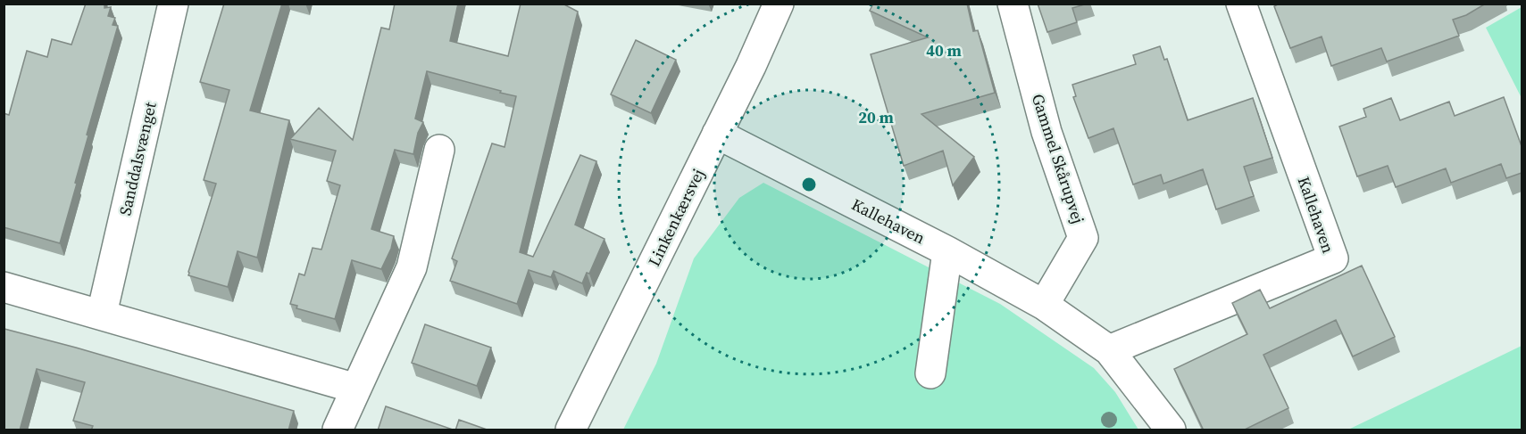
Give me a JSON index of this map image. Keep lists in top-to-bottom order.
{
  "streets": {
    "street": [
      "Sanddalsvænget",
      "Gammel Skårupvej",
      "Kallehaven",
      "Linkenkærsvej"
    ]
  },
  "crossings": [
    ["Gammel Skårupvej", "Kallehaven"],
    ["Kallehaven", "Linkenkærsvej"]
  ],
  "rings": ["40 m", "20 m"]
}
